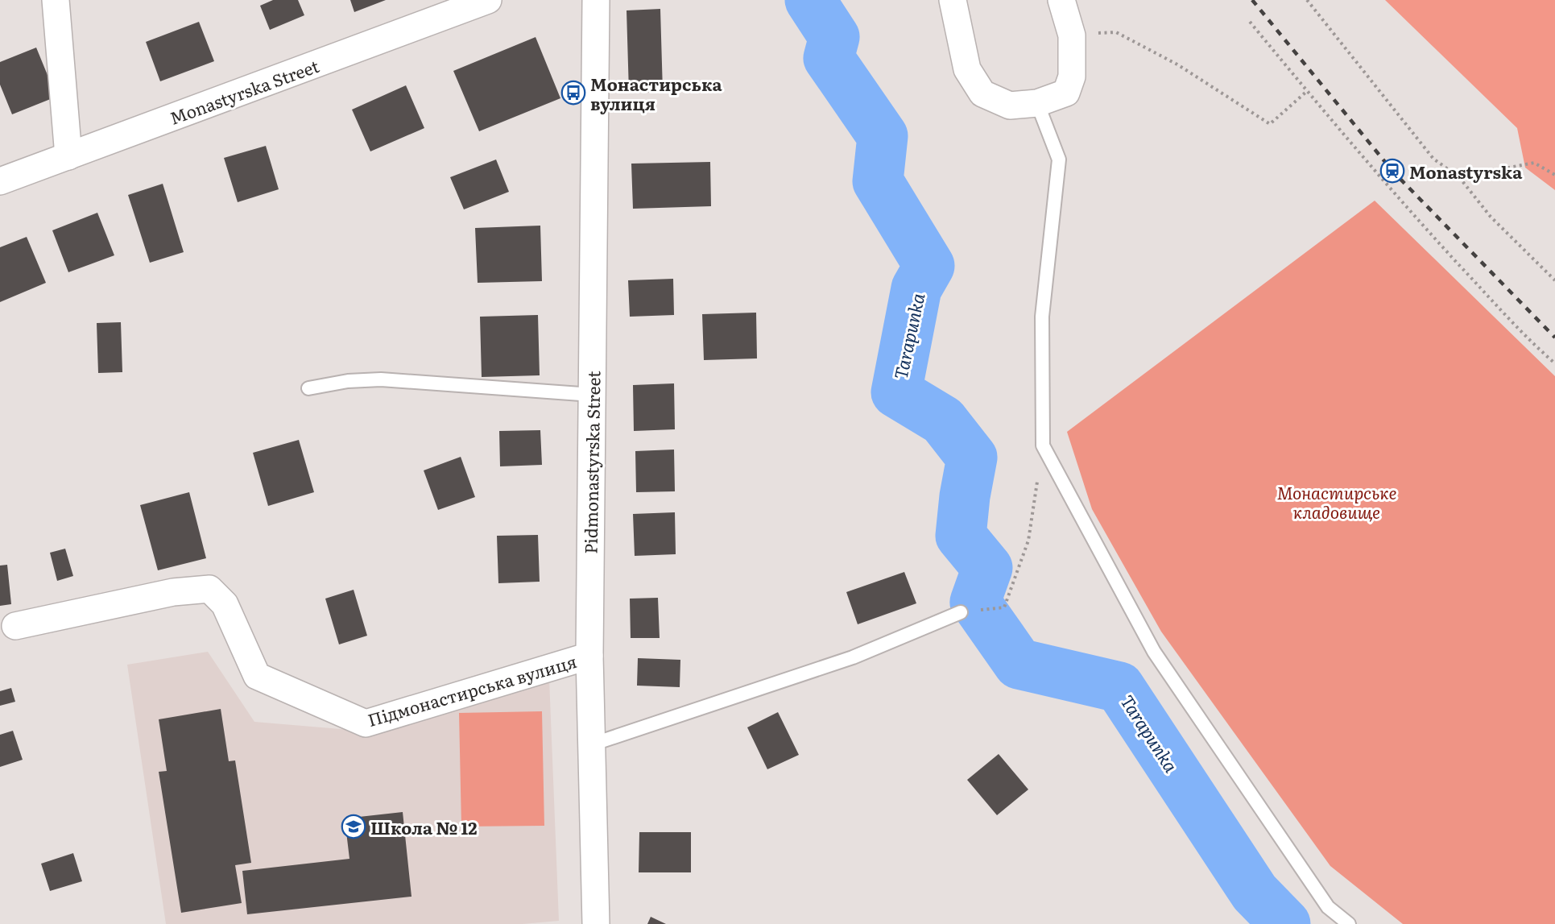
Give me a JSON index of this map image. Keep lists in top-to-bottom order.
{
  "streets": {
    "street": ["Monastyrska Street", "Pidmonastyrska Street", "Підмонастирська вулиця"]
  },
  "crossings": [
    ["Pidmonastyrska Street", "Підмонастирська вулиця"]
  ],
  "water": ["Tarapunka"],
  "parks": ["Монастирське кладовище"],
  "places": {
    "bus stop": ["Монастирська вулиця"],
    "station": ["Monastyrska"],
    "school or university": ["Школа № 12"]
  }
}
